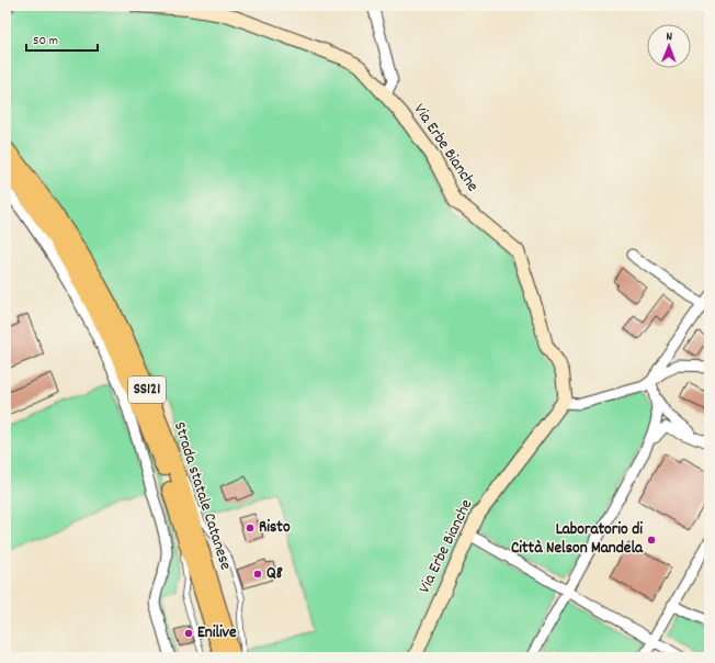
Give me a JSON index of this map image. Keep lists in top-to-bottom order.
{
  "streets": {
    "main road": ["SS121", "Strada statale Catanese"],
    "street": ["Via Erbe Bianche"]
  },
  "places": [
    "Risto",
    "Laboratorio di Città Nelson Mandela",
    "Q8",
    "Enilive"
  ],
  "scale_bar": "50 m",
  "north": "top"
}
